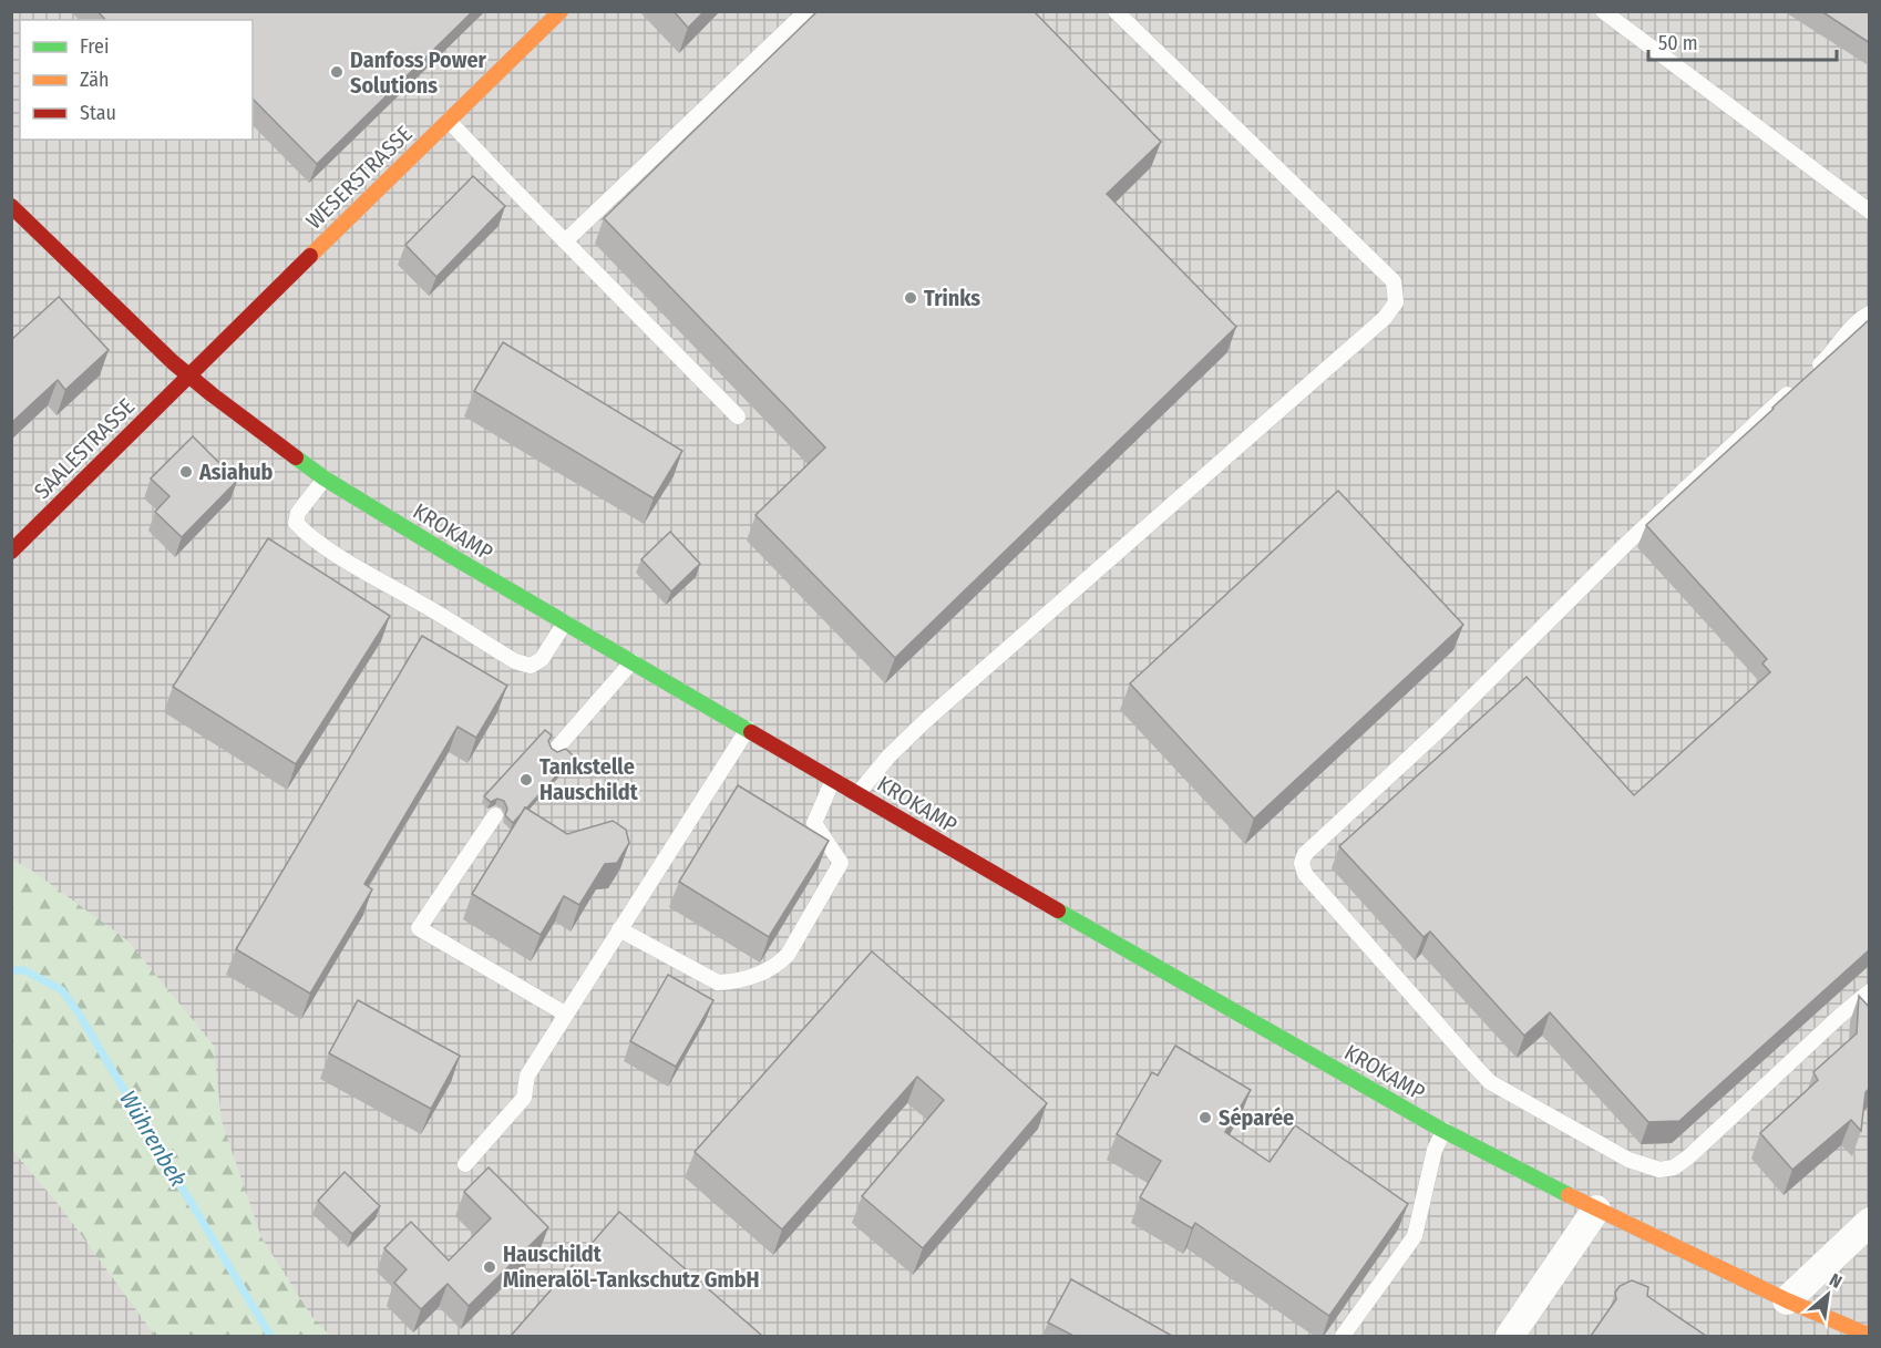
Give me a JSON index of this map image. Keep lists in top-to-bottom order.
{
  "streets": {
    "street": ["WESERSTRASSE", "SAALESTRASSE", "KROKAMP"]
  },
  "crossings": [
    ["WESERSTRASSE", "SAALESTRASSE"],
    ["WESERSTRASSE", "KROKAMP"],
    ["SAALESTRASSE", "KROKAMP"]
  ],
  "water": ["Wührenbek"],
  "places": [
    "Danfoss Power Solutions",
    "Trinks",
    "Asiahub",
    "Tankstelle Hauschildt",
    "Séparée",
    "Hauschildt Mineralöl-Tankschutz GmbH"
  ],
  "legend": ["Frei", "Zäh", "Stau"],
  "scale_bar": "50 m",
  "north": "top right"
}
